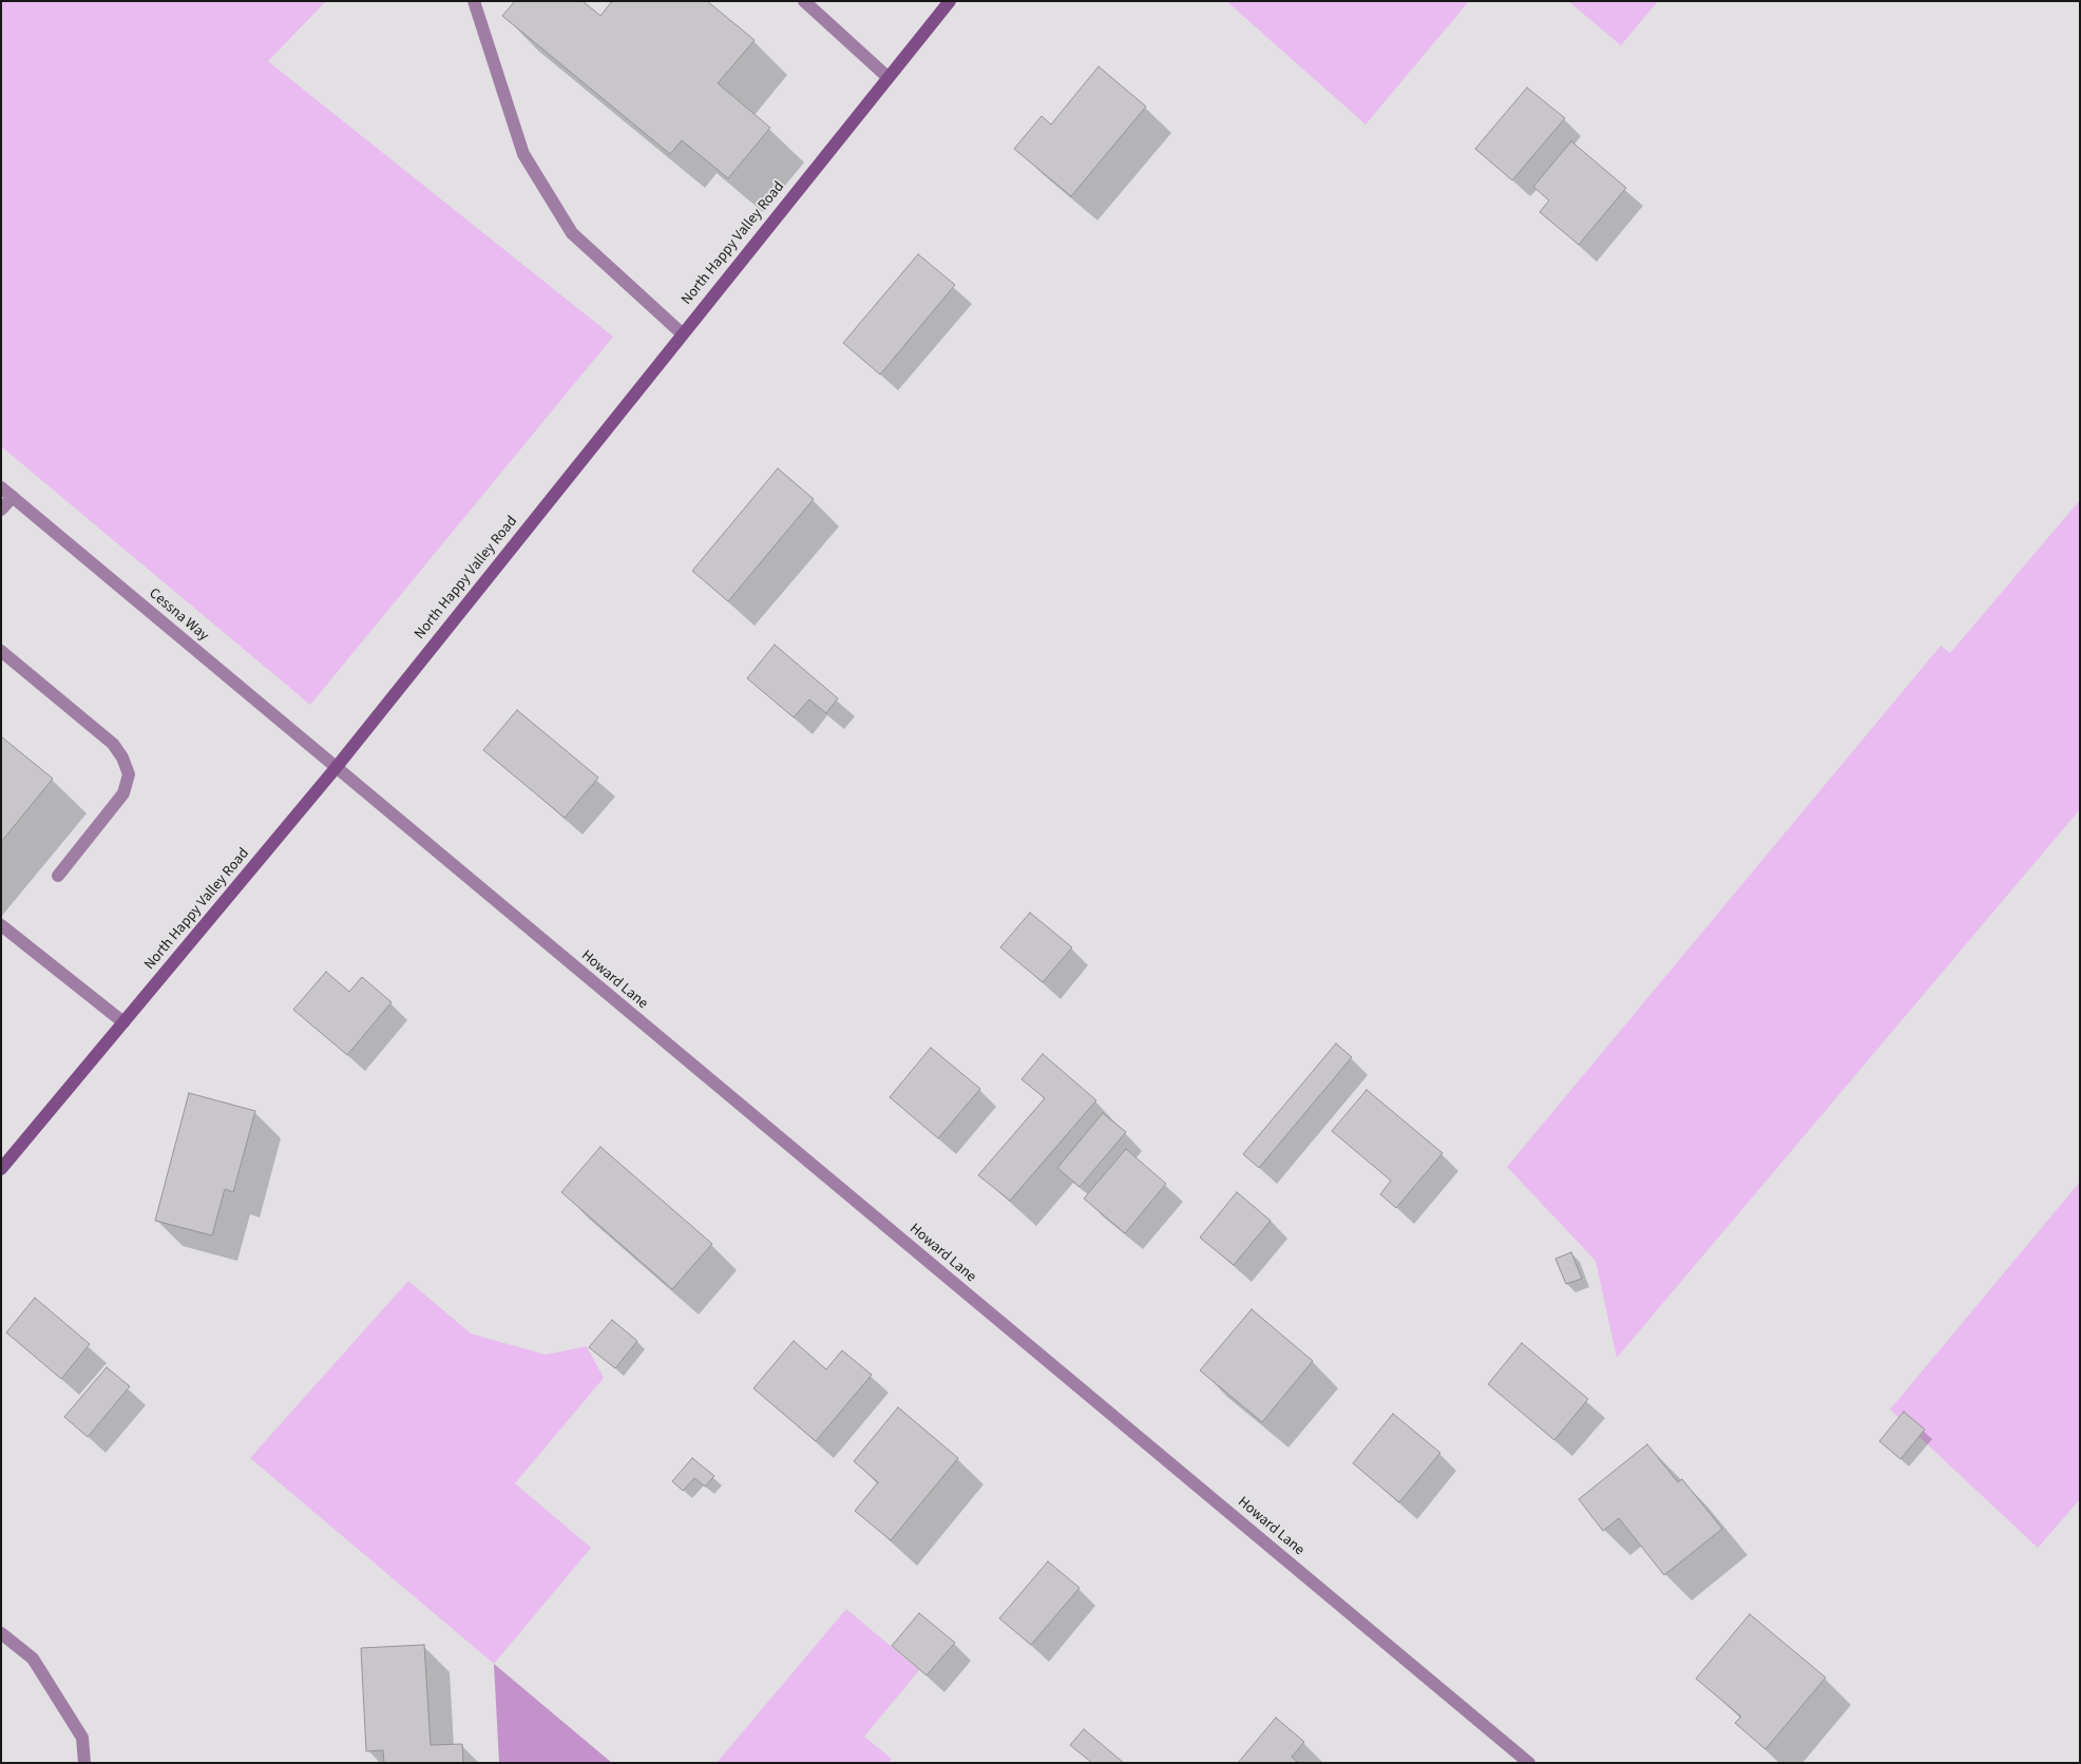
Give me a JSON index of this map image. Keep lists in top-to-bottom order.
{
  "streets": {
    "main road": ["North Happy Valley Road"],
    "street": ["Cessna Way", "Howard Lane"]
  },
  "crossings": [
    ["North Happy Valley Road", "Cessna Way"],
    ["North Happy Valley Road", "Howard Lane"],
    ["Cessna Way", "Howard Lane"]
  ]
}
